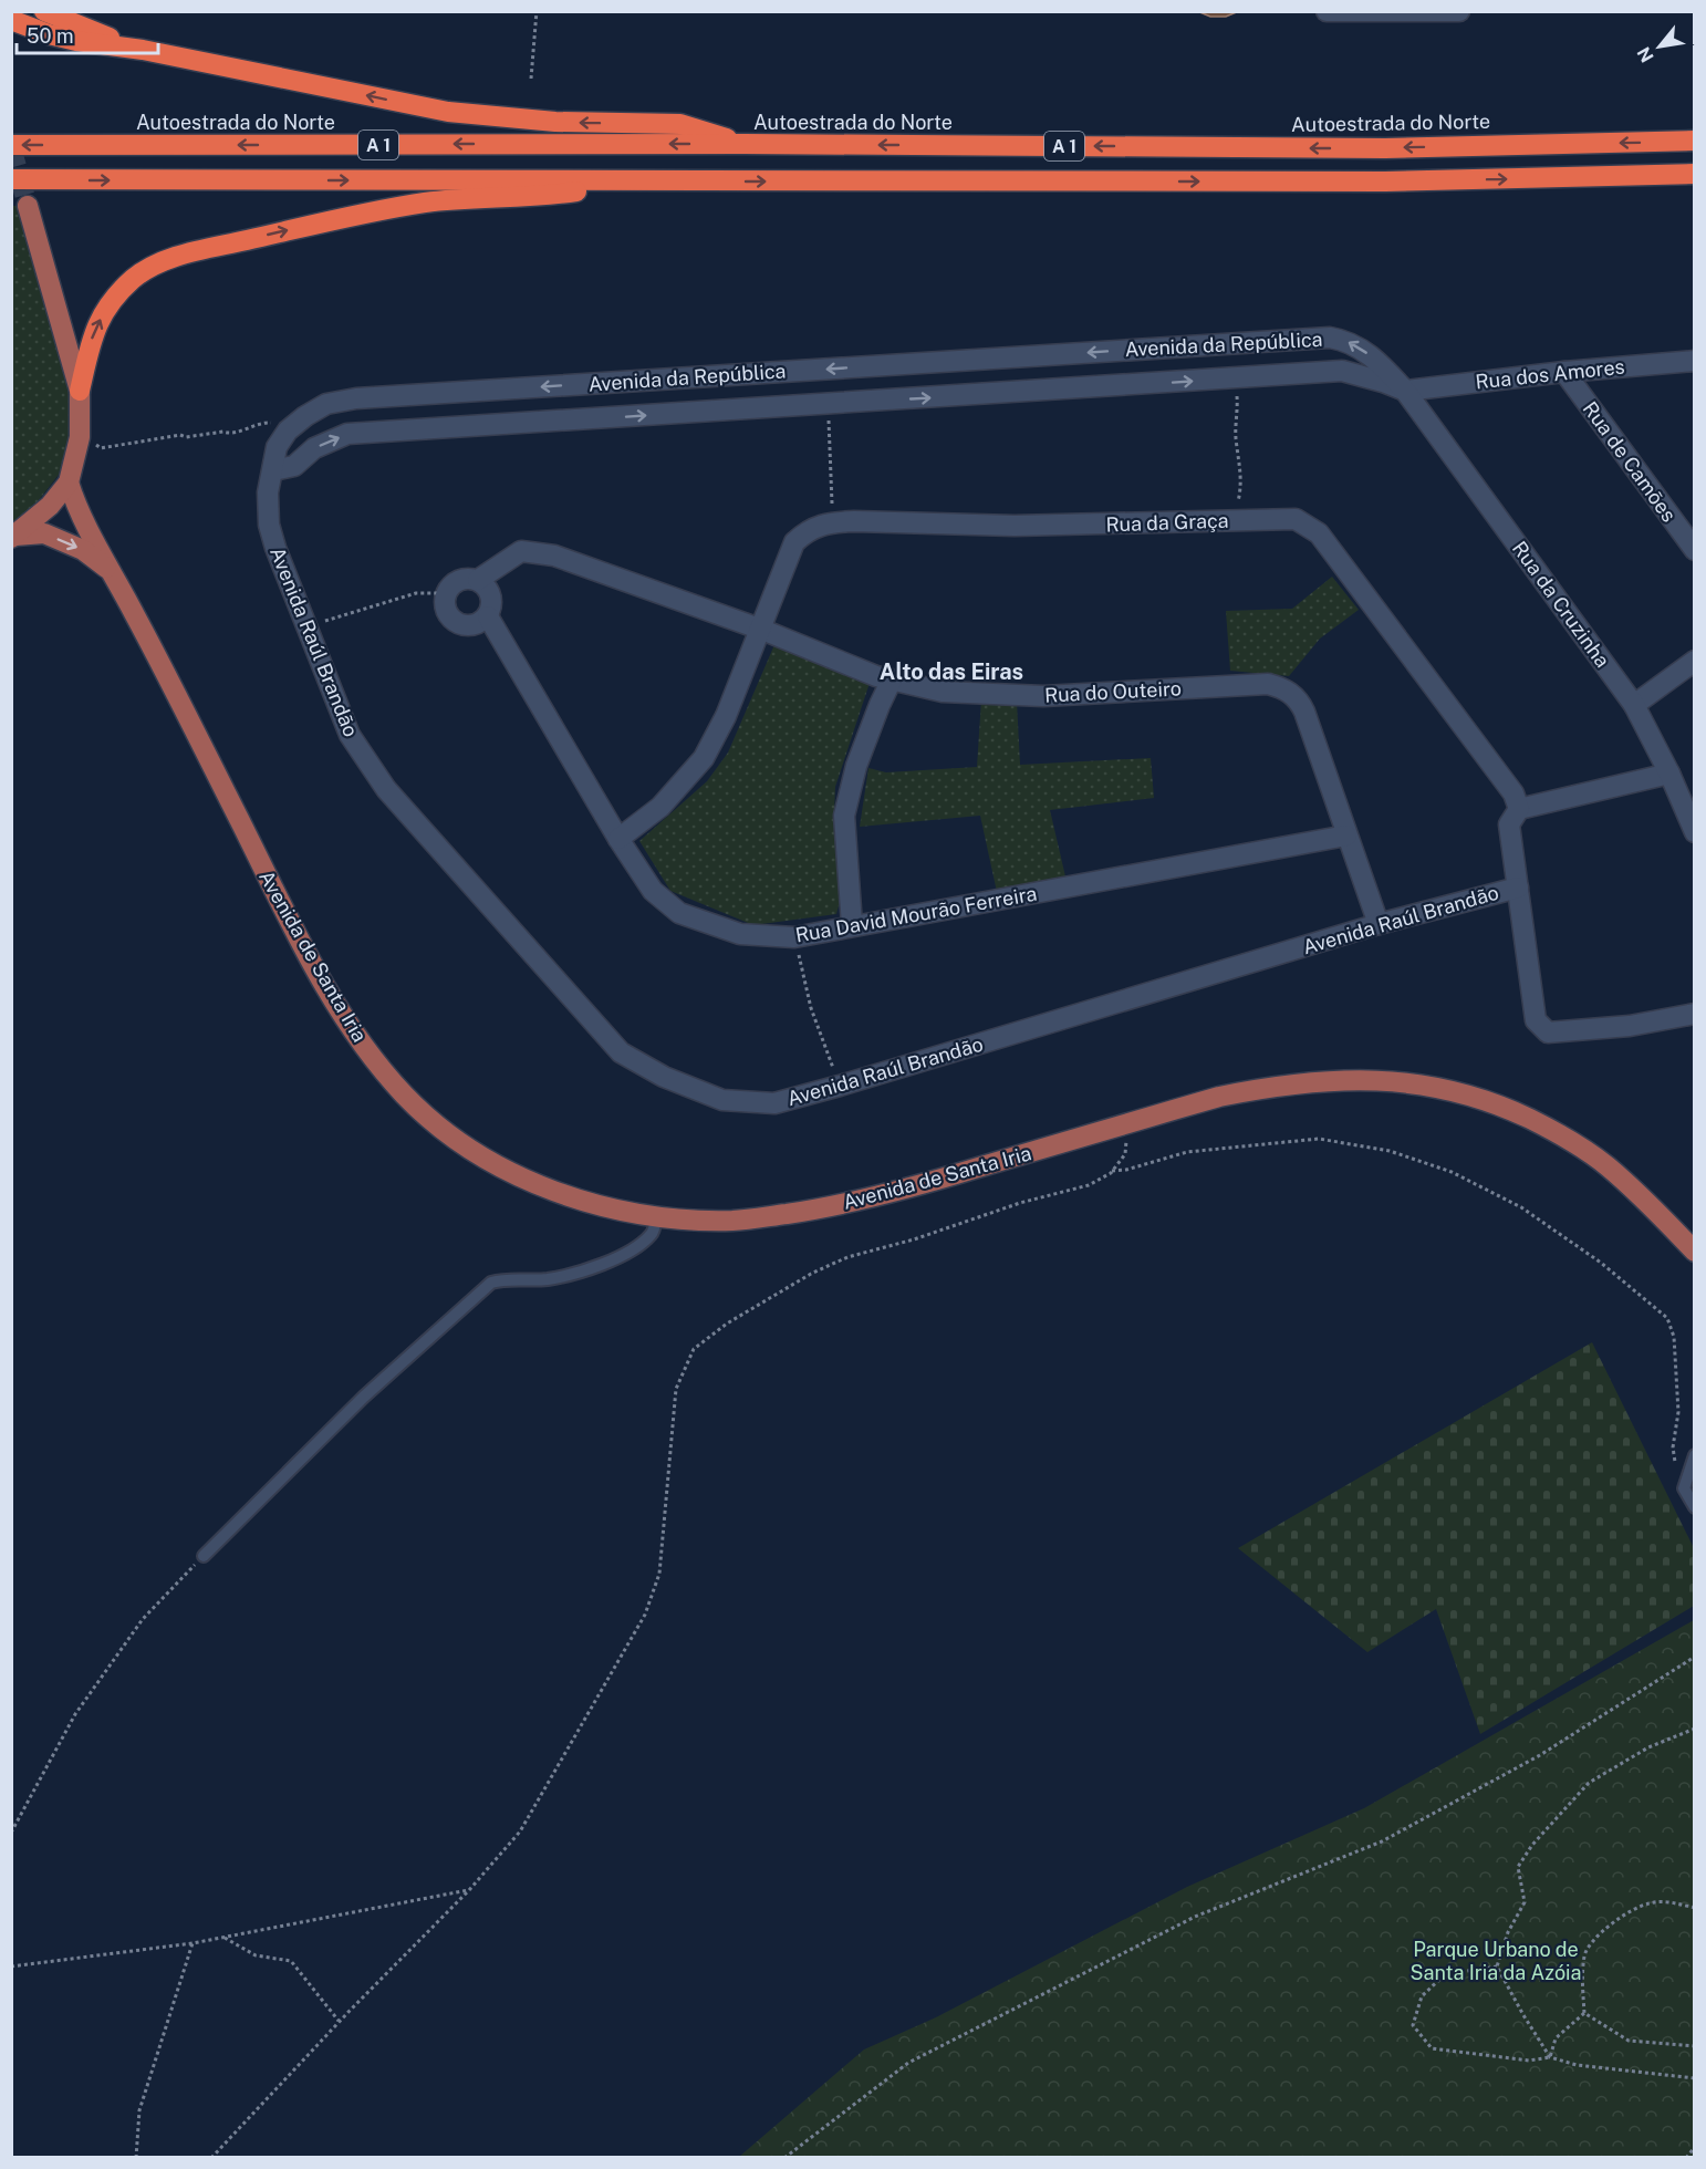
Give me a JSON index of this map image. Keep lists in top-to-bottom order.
{
  "streets": {
    "highway": ["Autoestrada do Norte", "A 1"],
    "main road": ["Avenida de Santa Iria"],
    "street": [
      "Avenida da República",
      "Rua dos Amores",
      "Rua de Camões",
      "Rua da Graça",
      "Rua da Cruzinha",
      "Avenida Raúl Brandão",
      "Rua do Outeiro",
      "Rua David Mourão Ferreira"
    ]
  },
  "crossings": [
    ["Avenida da República", "Rua dos Amores"],
    ["Avenida da República", "Rua da Cruzinha"],
    ["Avenida da República", "Avenida Raúl Brandão"],
    ["Rua dos Amores", "Rua de Camões"],
    ["Rua dos Amores", "Rua da Cruzinha"],
    ["Rua da Graça", "Rua do Outeiro"],
    ["Rua da Graça", "Rua David Mourão Ferreira"],
    ["Avenida Raúl Brandão", "Rua do Outeiro"],
    ["Rua do Outeiro", "Rua David Mourão Ferreira"]
  ],
  "districts": ["Alto das Eiras"],
  "parks": ["Parque Urbano de Santa Iria da Azóia"],
  "scale_bar": "50 m",
  "north": "bottom left"
}
